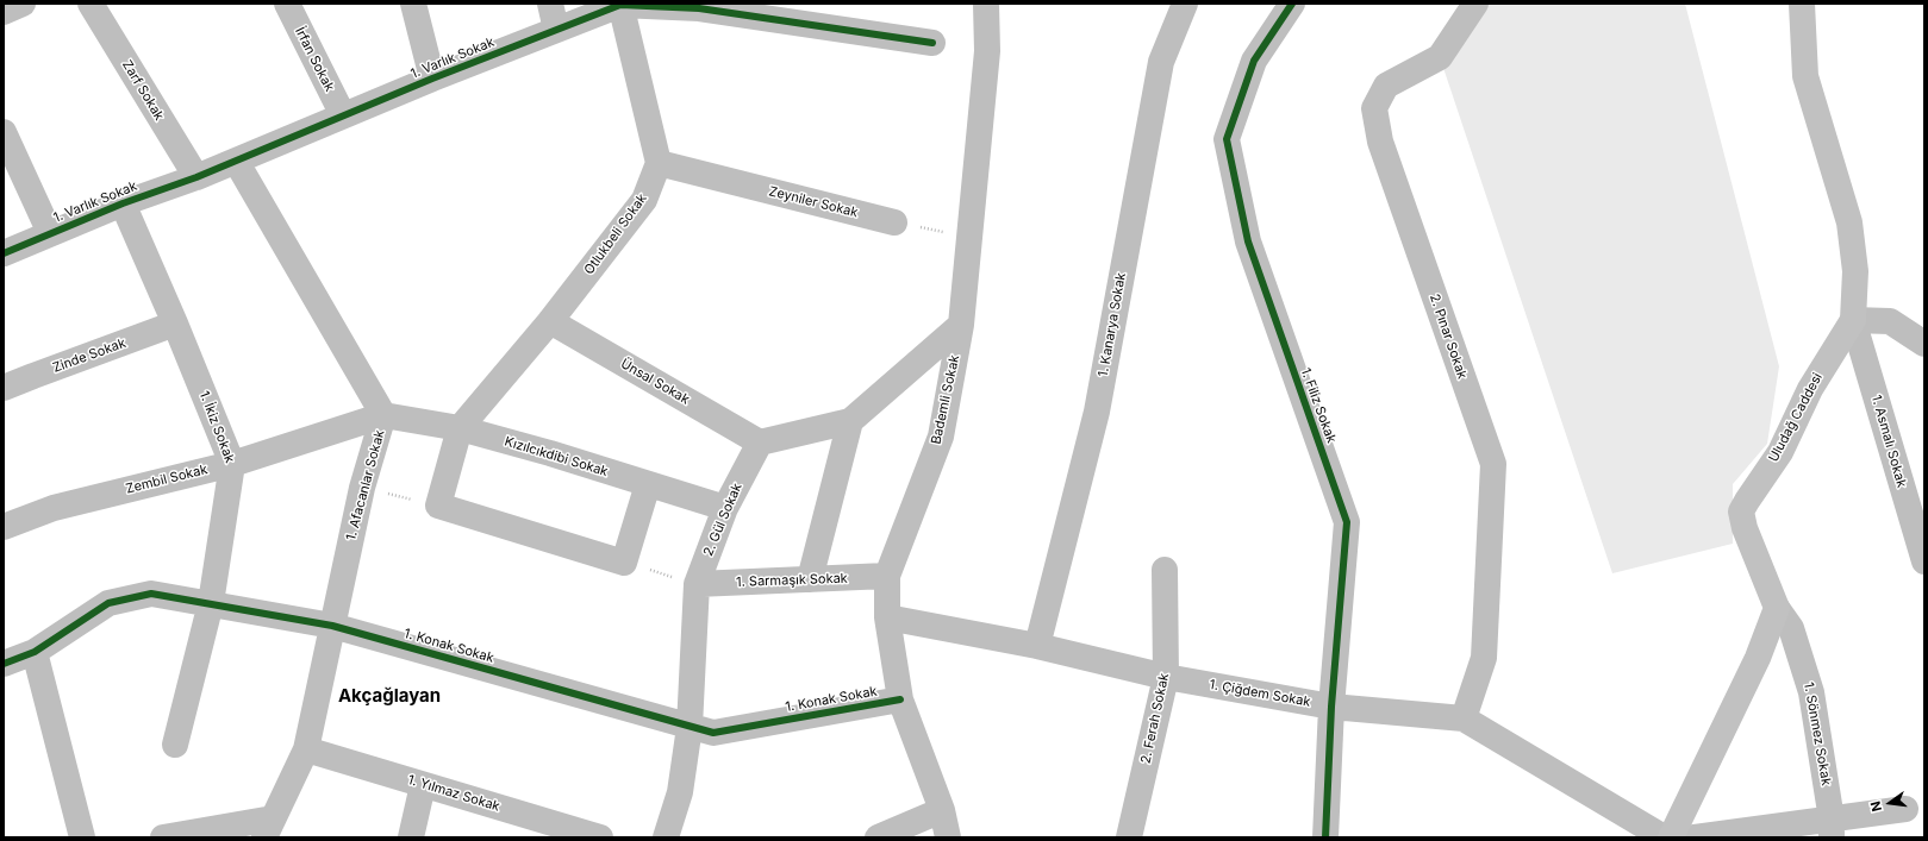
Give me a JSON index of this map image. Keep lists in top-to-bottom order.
{
  "streets": {
    "main road": ["Uludağ Caddesi"],
    "street": [
      "1. Varlık Sokak",
      "İrfan Sokak",
      "Zarf Sokak",
      "Zeyniler Sokak",
      "Otlukbeli Sokak",
      "1. Kanarya Sokak",
      "2. Pınar Sokak",
      "Zinde Sokak",
      "Ünsal Sokak",
      "Bademli Sokak",
      "1. Filiz Sokak",
      "1. İkiz Sokak",
      "1. Asmalı Sokak",
      "Kızılcıkdibi Sokak",
      "Zembil Sokak",
      "1. Afacanlar Sokak",
      "2. Gül Sokak",
      "1. Sarmaşık Sokak",
      "1. Konak Sokak",
      "1. Çiğdem Sokak",
      "2. Ferah Sokak",
      "1. Sönmez Sokak",
      "1. Yılmaz Sokak"
    ]
  },
  "crossings": [
    ["1. Varlık Sokak", "İrfan Sokak"],
    ["1. Varlık Sokak", "Zarf Sokak"],
    ["1. Varlık Sokak", "1. İkiz Sokak"],
    ["1. Varlık Sokak", "1. Afacanlar Sokak"],
    ["Zeyniler Sokak", "Otlukbeli Sokak"],
    ["Otlukbeli Sokak", "Ünsal Sokak"],
    ["Otlukbeli Sokak", "Kızılcıkdibi Sokak"],
    ["1. Kanarya Sokak", "1. Çiğdem Sokak"],
    ["2. Pınar Sokak", "1. Çiğdem Sokak"],
    ["Zinde Sokak", "1. İkiz Sokak"],
    ["Ünsal Sokak", "2. Gül Sokak"],
    ["Bademli Sokak", "1. Sarmaşık Sokak"],
    ["Bademli Sokak", "1. Konak Sokak"],
    ["Bademli Sokak", "1. Çiğdem Sokak"],
    ["1. Filiz Sokak", "1. Çiğdem Sokak"],
    ["Uludağ Caddesi", "1. Asmalı Sokak"],
    ["Uludağ Caddesi", "1. Sönmez Sokak"],
    ["1. İkiz Sokak", "Zembil Sokak"],
    ["1. İkiz Sokak", "1. Konak Sokak"],
    ["Kızılcıkdibi Sokak", "Zembil Sokak"],
    ["Kızılcıkdibi Sokak", "1. Afacanlar Sokak"],
    ["Kızılcıkdibi Sokak", "2. Gül Sokak"],
    ["Zembil Sokak", "1. Afacanlar Sokak"],
    ["1. Afacanlar Sokak", "1. Konak Sokak"],
    ["1. Afacanlar Sokak", "1. Yılmaz Sokak"],
    ["2. Gül Sokak", "1. Sarmaşık Sokak"],
    ["2. Gül Sokak", "1. Konak Sokak"],
    ["1. Çiğdem Sokak", "2. Ferah Sokak"]
  ],
  "districts": ["Akçağlayan"],
  "north": "left"
}
